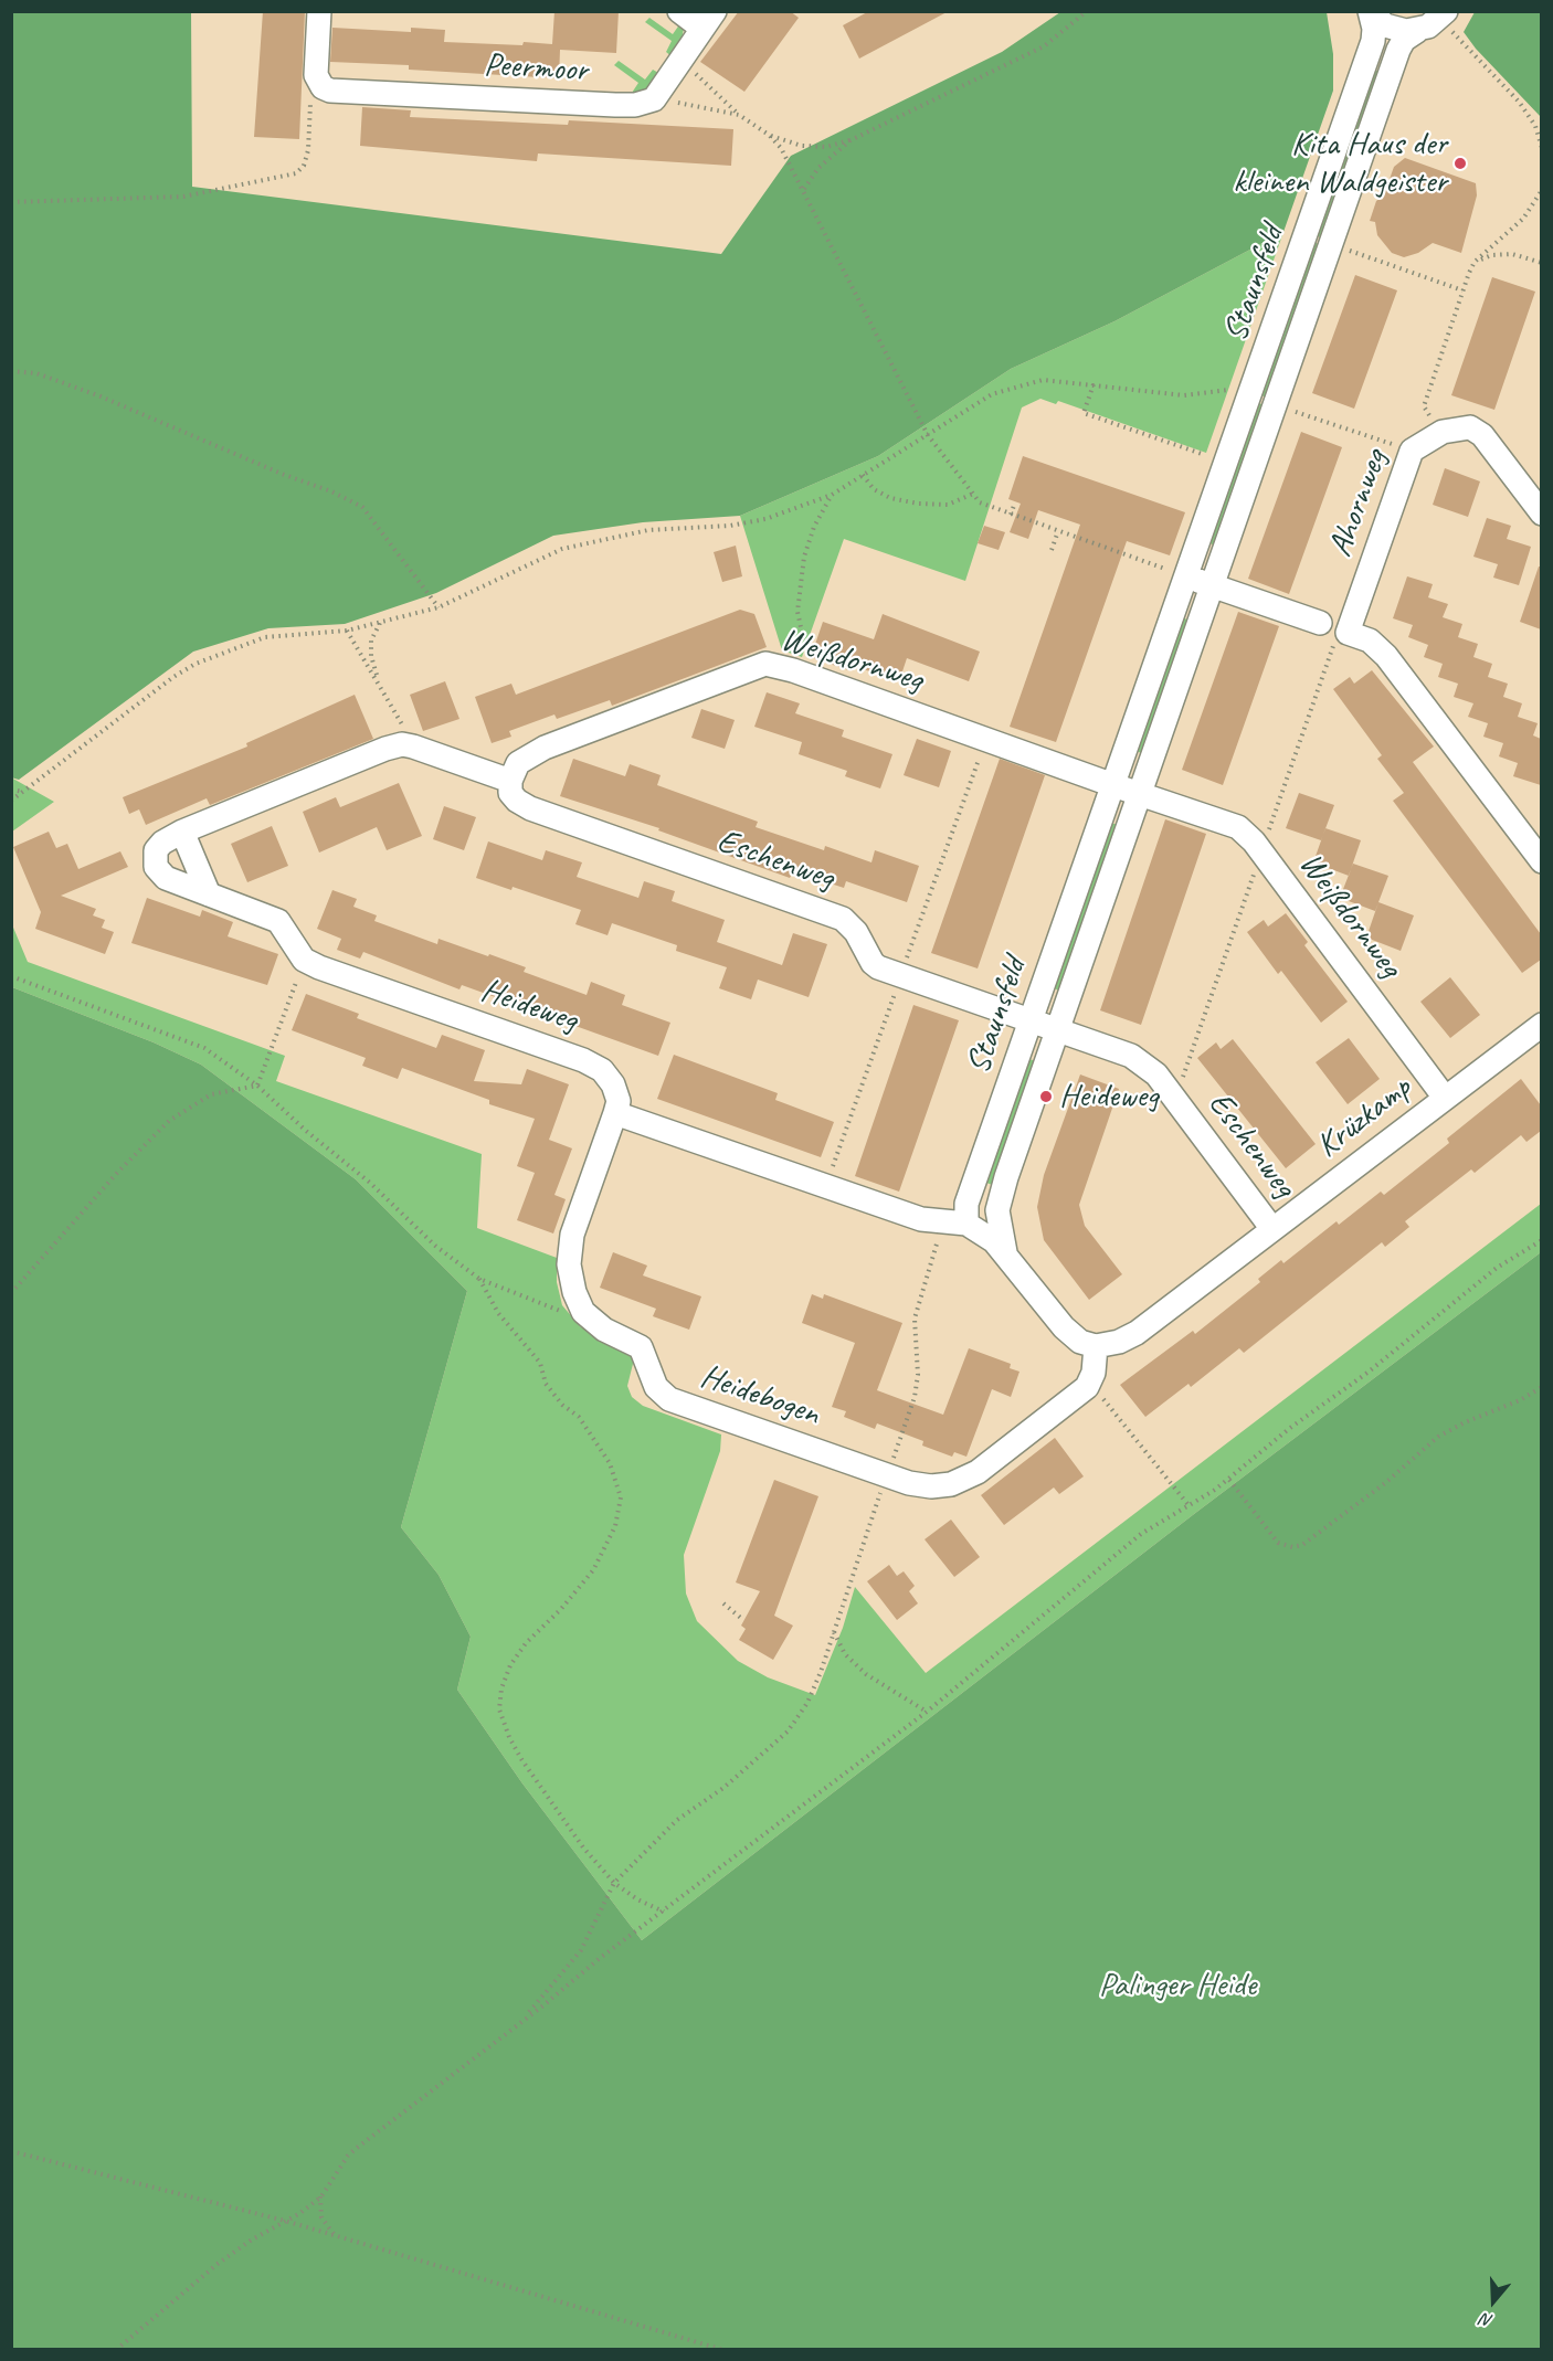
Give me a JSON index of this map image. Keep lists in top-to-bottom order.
{
  "streets": {
    "street": [
      "Peermoor",
      "Staunsfeld",
      "Ahornweg",
      "Weißdornweg",
      "Eschenweg",
      "Heideweg",
      "Krüzkamp",
      "Heidebogen"
    ]
  },
  "crossings": [
    ["Staunsfeld", "Weißdornweg"],
    ["Staunsfeld", "Eschenweg"],
    ["Staunsfeld", "Krüzkamp"],
    ["Staunsfeld", "Heidebogen"],
    ["Weißdornweg", "Eschenweg"],
    ["Weißdornweg", "Krüzkamp"],
    ["Eschenweg", "Krüzkamp"],
    ["Krüzkamp", "Heidebogen"]
  ],
  "parks": ["Palinger Heide"],
  "places": ["Kita Haus der kleinen Waldgeister", "Heideweg"],
  "north": "bottom"
}
